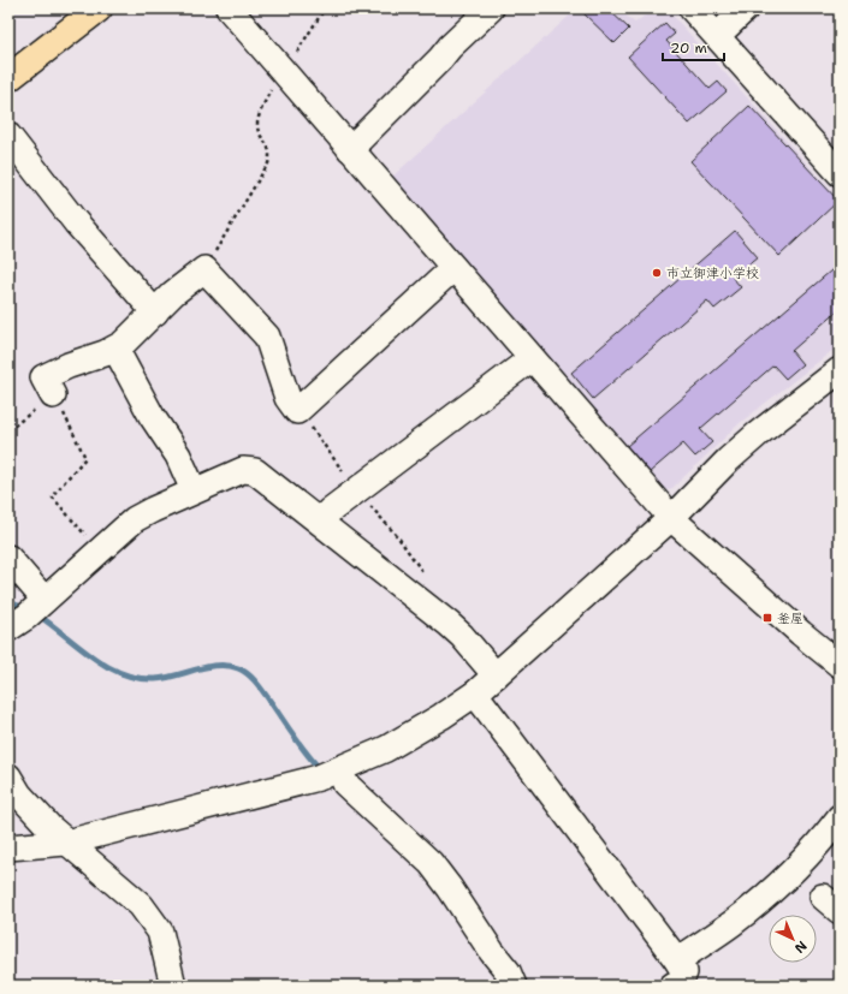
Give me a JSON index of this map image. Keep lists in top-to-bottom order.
{
  "places": {
    "other": ["市立御津小学校"],
    "transit": ["釜屋"]
  },
  "scale_bar": "20 m",
  "north": "bottom right"
}
